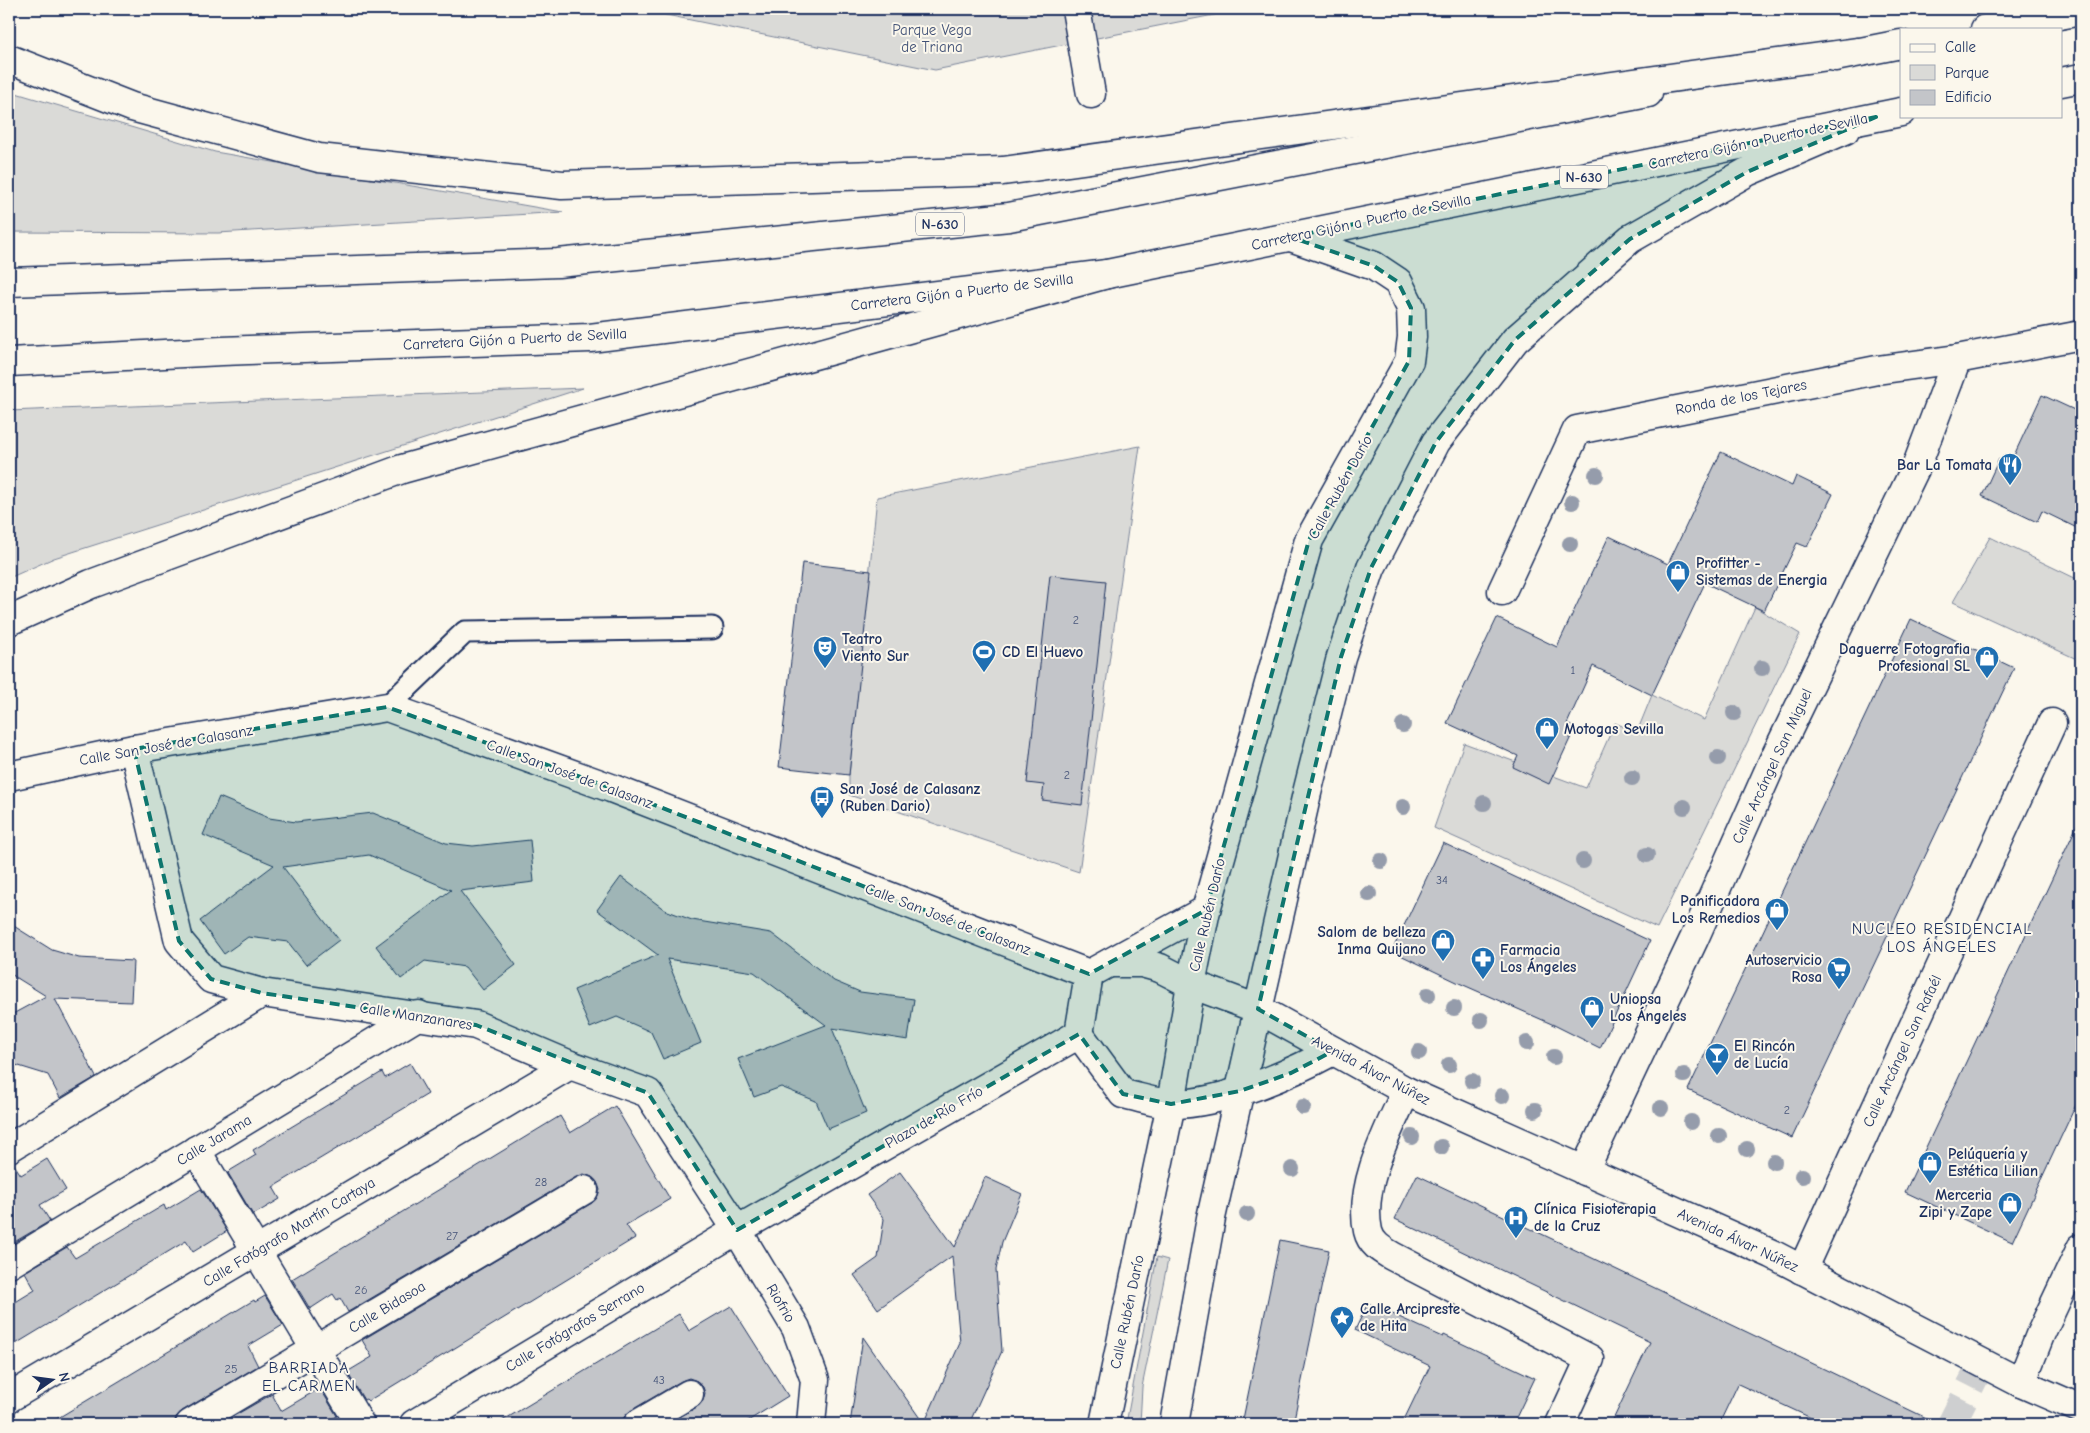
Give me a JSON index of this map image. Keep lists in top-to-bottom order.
{
  "streets": {
    "main road": [
      "Carretera Gijón a Puerto de Sevilla",
      "N-630",
      "Ronda de los Tejares",
      "Calle Rubén Darío",
      "Calle San José de Calasanz",
      "Calle Arcángel San Miguel",
      "Calle Manzanares",
      "Calle Arcángel San Rafaél",
      "Avenida Álvar Núñez",
      "Plaza de Río Frío",
      "Calle Jarama",
      "Calle Fotógrafo Martín Cartaya",
      "Riofrio",
      "Calle Bidasoa",
      "Calle Fotógrafos Serrano"
    ]
  },
  "crossings": [
    ["Carretera Gijón a Puerto de Sevilla", "Calle Rubén Darío"],
    ["Ronda de los Tejares", "Calle Arcángel San Miguel"],
    ["Calle Rubén Darío", "Calle San José de Calasanz"],
    ["Calle San José de Calasanz", "Calle Manzanares"],
    ["Calle San José de Calasanz", "Avenida Álvar Núñez"],
    ["Calle Arcángel San Miguel", "Avenida Álvar Núñez"],
    ["Calle Manzanares", "Calle Jarama"],
    ["Calle Manzanares", "Calle Fotógrafo Martín Cartaya"],
    ["Calle Manzanares", "Riofrio"],
    ["Calle Arcángel San Rafaél", "Avenida Álvar Núñez"],
    ["Plaza de Río Frío", "Riofrio"],
    ["Plaza de Río Frío", "Calle Fotógrafos Serrano"],
    ["Riofrio", "Calle Fotógrafos Serrano"]
  ],
  "districts": ["NUCLEO RESIDENCIAL LOS ÁNGELES", "BARRIADA EL CARMEN"],
  "parks": ["Parque Vega de Triana"],
  "places": {
    "restaurant": ["Bar La Tomata"],
    "shop": [
      "Profitter - Sistemas de Energia",
      "Daguerre Fotografia Profesional SL",
      "Motogas Sevilla",
      "Panificadora Los Remedios",
      "Salom de belleza Inma Quijano",
      "Uniopsa Los Ángeles",
      "Pelúquería y Estética Lilian",
      "Merceria Zipi y Zape"
    ],
    "theatre": ["Teatro Viento Sur"],
    "sports": ["CD El Huevo"],
    "bus stop": ["San José de Calasanz (Ruben Dario)"],
    "pharmacy": ["Farmacia Los Ángeles"],
    "supermarket": ["Autoservicio Rosa"],
    "bar": ["El Rincón de Lucía"],
    "hospital": ["Clínica Fisioterapia de la Cruz"],
    "place": ["Calle Arcipreste de Hita"]
  },
  "house_numbers": [
    "2",
    "1",
    "2",
    "34",
    "2",
    "28",
    "27",
    "26",
    "25",
    "43"
  ],
  "legend": ["Calle", "Parque", "Edificio"],
  "north": "right"
}
